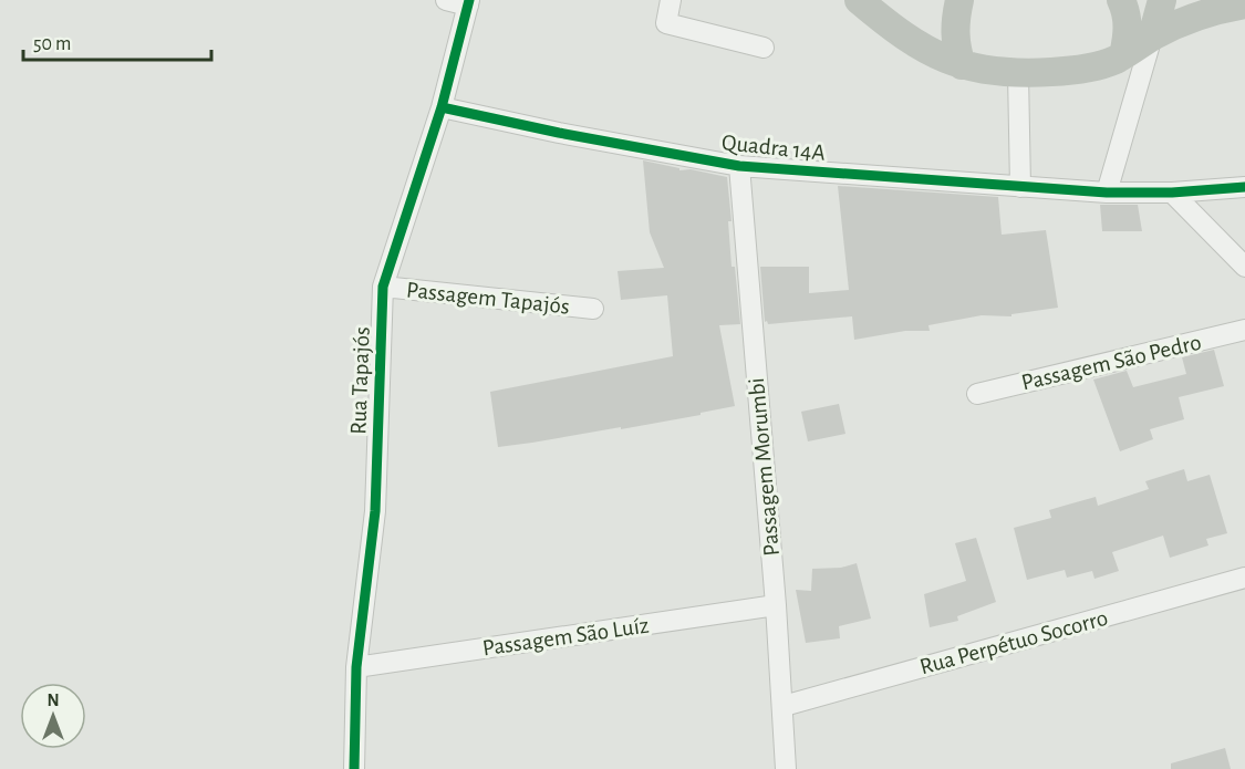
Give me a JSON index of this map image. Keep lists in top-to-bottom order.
{
  "streets": {
    "street": [
      "Quadra 14A",
      "Passagem Tapajós",
      "Passagem São Pedro",
      "Rua Tapajós",
      "Passagem Morumbi",
      "Passagem São Luíz",
      "Rua Perpétuo Socorro"
    ]
  },
  "crossings": [
    ["Quadra 14A", "Rua Tapajós"],
    ["Quadra 14A", "Passagem Morumbi"],
    ["Passagem Tapajós", "Rua Tapajós"],
    ["Rua Tapajós", "Passagem São Luíz"],
    ["Passagem Morumbi", "Passagem São Luíz"],
    ["Passagem Morumbi", "Rua Perpétuo Socorro"]
  ],
  "scale_bar": "50 m",
  "north": "top"
}
